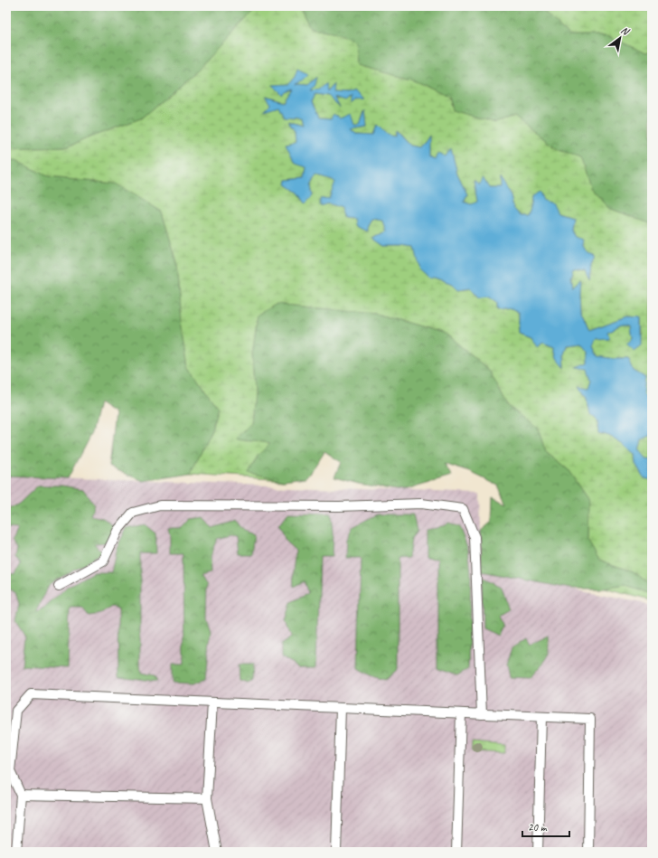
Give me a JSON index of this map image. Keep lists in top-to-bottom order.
{
  "scale_bar": "20 m",
  "north": "top right"
}
